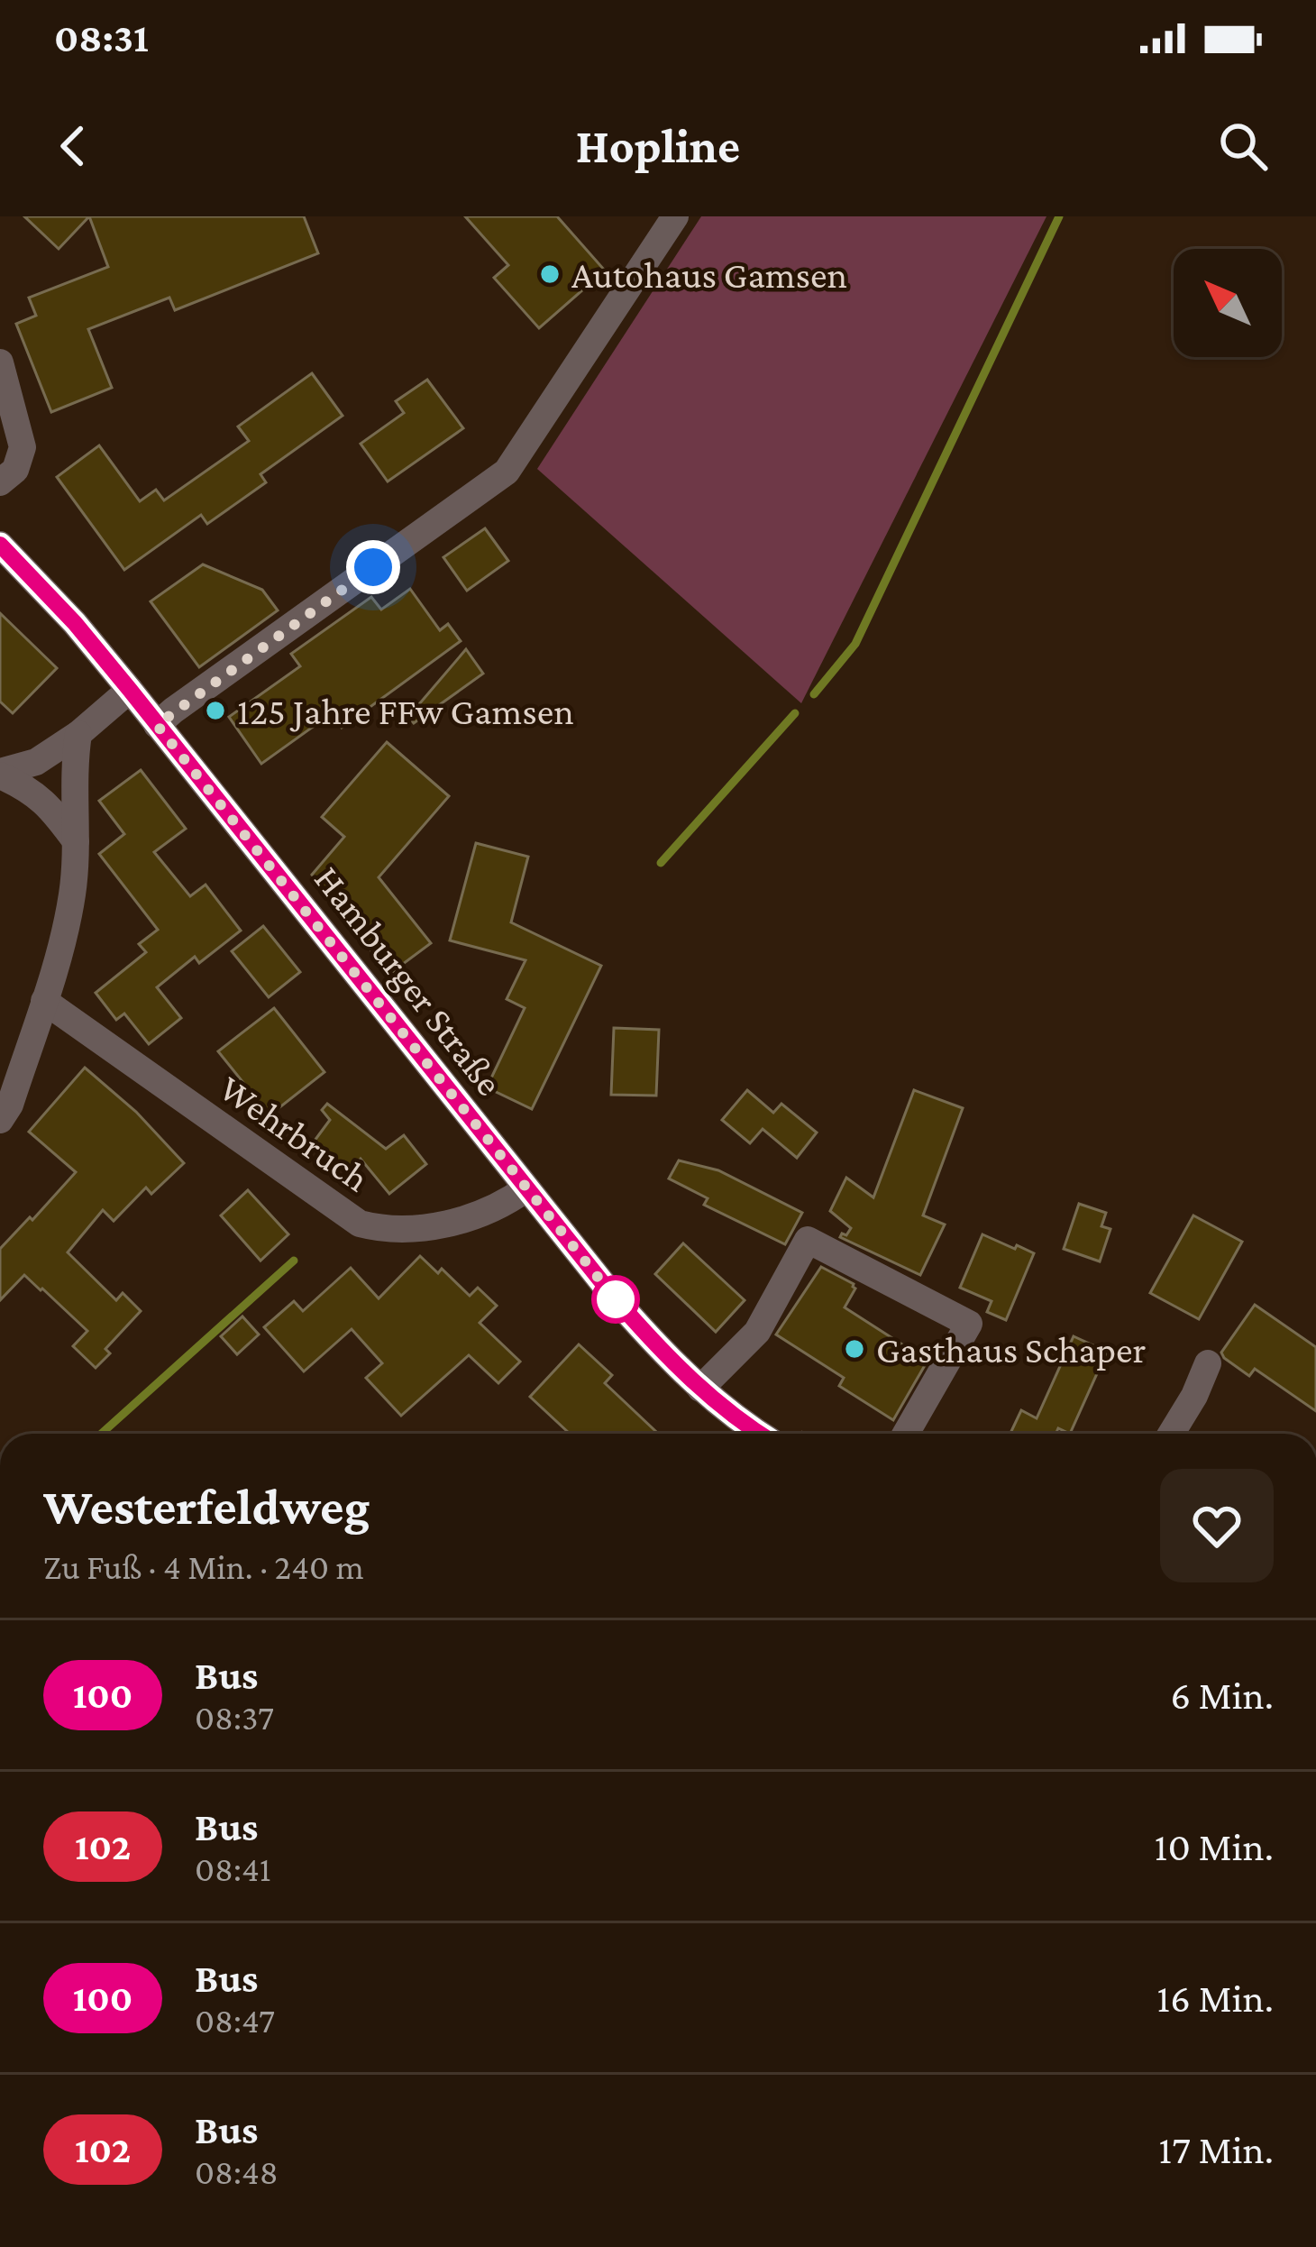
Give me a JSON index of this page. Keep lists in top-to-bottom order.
{
  "streets": {
    "street": ["Hamburger Straße", "Wehrbruch"]
  },
  "crossings": [
    ["Hamburger Straße", "Wehrbruch"]
  ],
  "places": ["Autohaus Gamsen", "125 Jahre FFw Gamsen", "Gasthaus Schaper"],
  "lines": ["bus line 100"],
  "north": "top left",
  "page": {
    "status": "08:31",
    "header": "Hopline",
    "heading": ["Westerfeldweg", "Zu Fuß · 4 Min. · 240 m"],
    "list": [
      {
        "mark": "100",
        "name": "Bus",
        "note": "08:37",
        "value": "6 Min."
      },
      {
        "mark": "102",
        "name": "Bus",
        "note": "08:41",
        "value": "10 Min."
      },
      {
        "mark": "100",
        "name": "Bus",
        "note": "08:47",
        "value": "16 Min."
      },
      {
        "mark": "102",
        "name": "Bus",
        "note": "08:48",
        "value": "17 Min."
      }
    ]
  }
}
